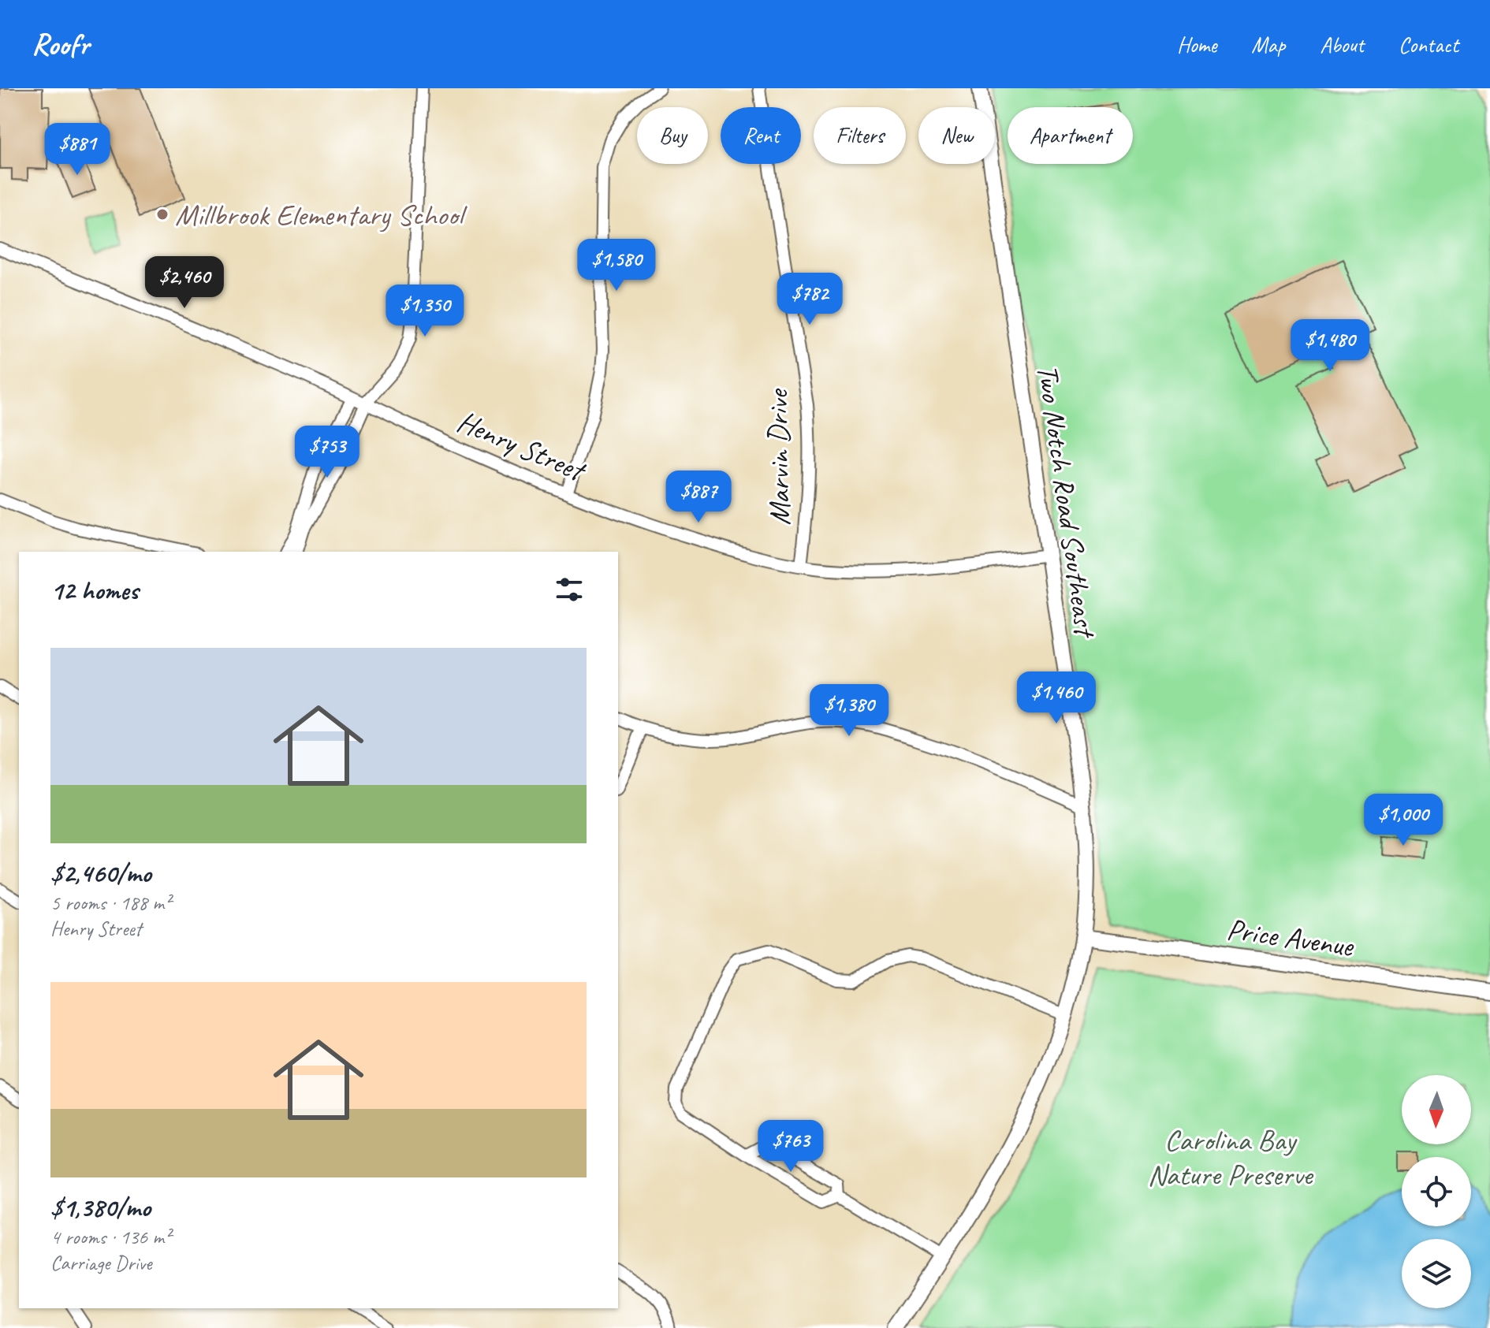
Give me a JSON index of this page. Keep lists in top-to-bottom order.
{
  "streets": {
    "street": [
      "Henry Street",
      "Marvin Drive",
      "Two Notch Road Southeast",
      "Price Avenue"
    ]
  },
  "crossings": [
    ["Henry Street", "Marvin Drive"],
    ["Henry Street", "Two Notch Road Southeast"],
    ["Two Notch Road Southeast", "Price Avenue"]
  ],
  "parks": ["Carolina Bay Nature Preserve"],
  "places": ["Millbrook Elementary School"],
  "north": "bottom",
  "page": {
    "header": "Roofr",
    "nav": [
      "Home",
      "Map",
      "About",
      "Contact"
    ],
    "chip": [
      "Buy",
      "Rent",
      "Filters",
      "New",
      "Apartment"
    ],
    "price": [
      "$881",
      "$1,580",
      "$2,460",
      "$782",
      "$1,350",
      "$1,480",
      "$753",
      "$887",
      "$1,460",
      "$1,380",
      "$1,000",
      "$763"
    ],
    "heading": "12 homes",
    "list": [
      {
        "name": "$2,460/mo",
        "note": "5 rooms · 188 m² · Henry Street"
      },
      {
        "name": "$1,380/mo",
        "note": "4 rooms · 136 m² · Carriage Drive"
      }
    ]
  }
}
